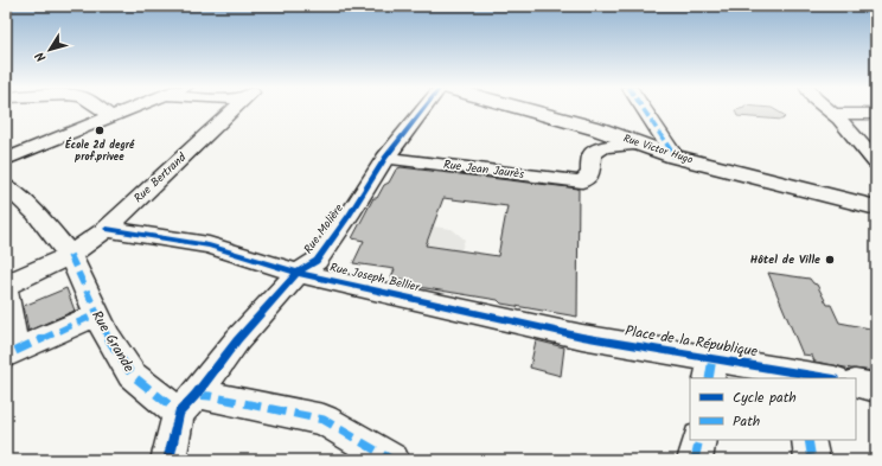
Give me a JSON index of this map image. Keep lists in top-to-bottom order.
{
  "streets": {
    "main road": ["Rue Victor Hugo"],
    "street": [
      "Rue Jean Jaurès",
      "Rue Bertrand",
      "Rue Molière",
      "Rue Joseph Bellier",
      "Rue Grande",
      "Place de la République"
    ]
  },
  "crossings": [
    ["Rue Victor Hugo", "Rue Jean Jaurès"],
    ["Rue Jean Jaurès", "Rue Molière"],
    ["Rue Bertrand", "Rue Joseph Bellier"],
    ["Rue Bertrand", "Rue Grande"],
    ["Rue Molière", "Rue Joseph Bellier"],
    ["Rue Molière", "Rue Grande"],
    ["Rue Joseph Bellier", "Place de la République"]
  ],
  "places": ["École 2d degré prof.privee", "Hôtel de Ville"],
  "legend": ["Cycle path", "Path"],
  "north": "bottom left"
}
